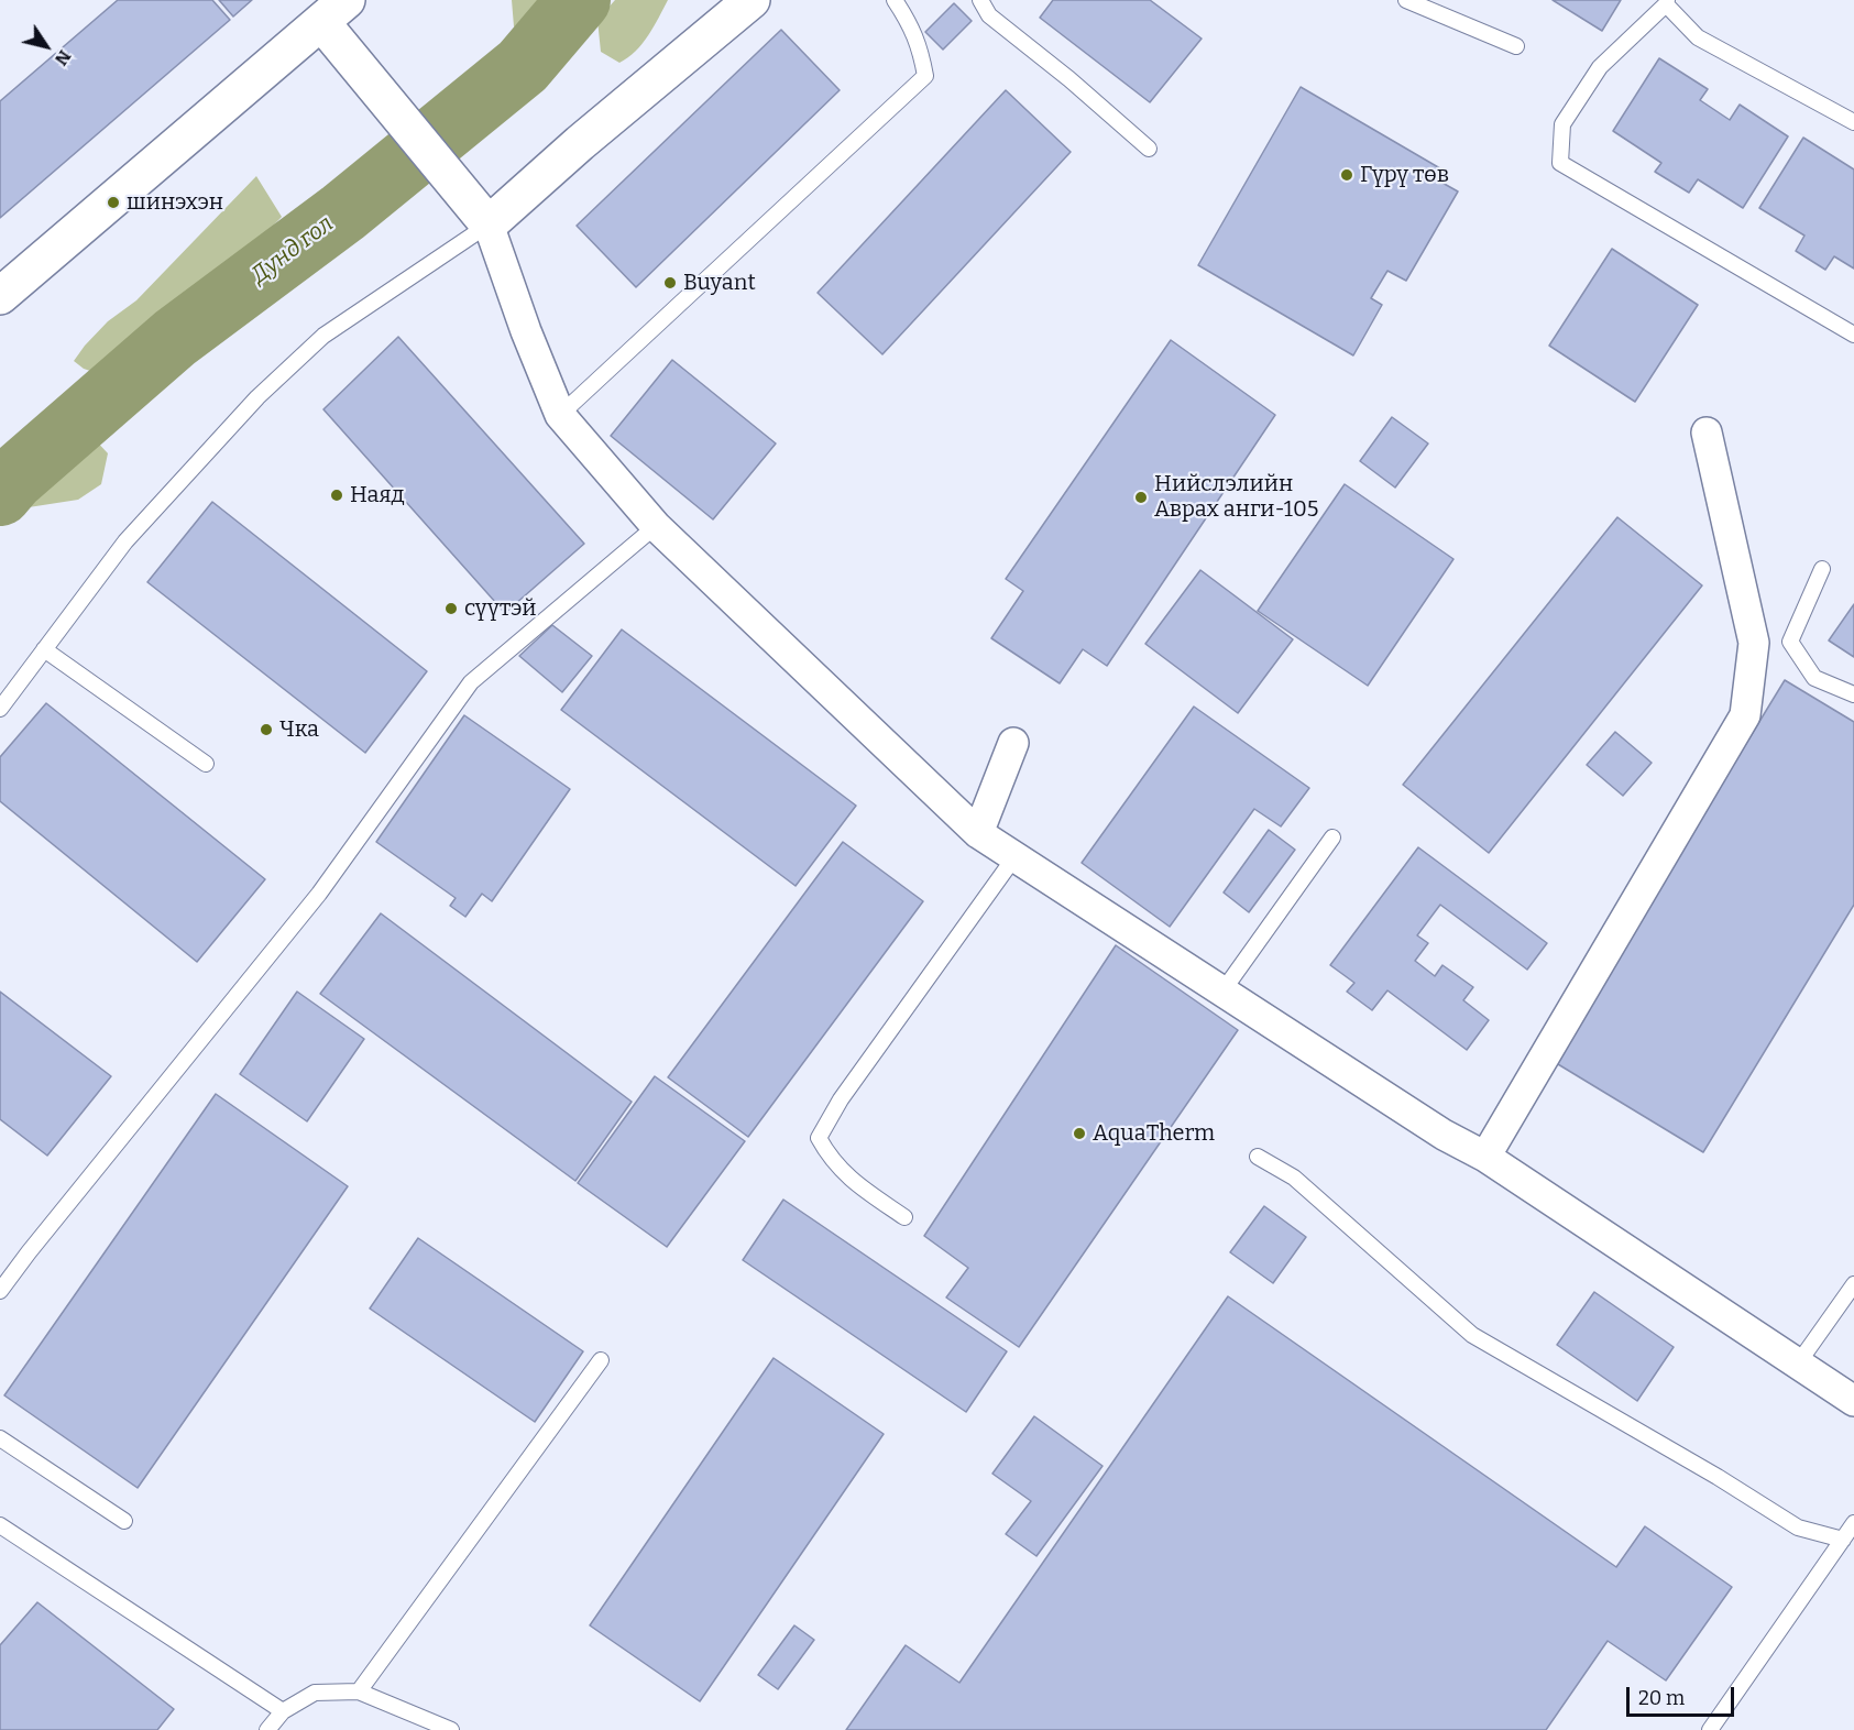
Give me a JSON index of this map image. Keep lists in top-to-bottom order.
{
  "water": ["Дунд гол"],
  "places": [
    "Гүрү төв",
    "шинэхэн",
    "Buyant",
    "Наяд",
    "Нийслэлийн Аврах анги-105",
    "сүүтэй",
    "Чка",
    "AquaTherm"
  ],
  "scale_bar": "20 m",
  "north": "bottom right"
}
